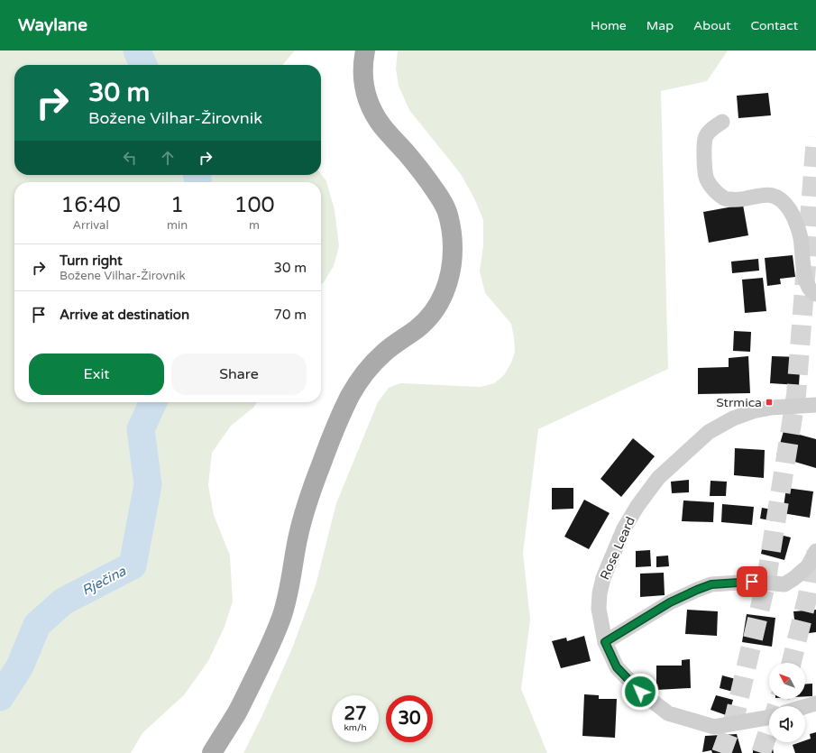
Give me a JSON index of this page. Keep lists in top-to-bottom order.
{
  "streets": {
    "street": ["Rose Leard"]
  },
  "water": ["Rječina"],
  "places": {
    "transit": ["Strmica"]
  },
  "north": "top left",
  "page": {
    "header": "Waylane",
    "nav": [
      "Home",
      "Map",
      "About",
      "Contact"
    ],
    "turn": ["30 m", "Božene Vilhar-Žirovnik"],
    "eta": [
      "16:40",
      "Arrival",
      "1",
      "min",
      "100",
      "m"
    ],
    "list": [
      {
        "name": "Turn right",
        "note": "Božene Vilhar-Žirovnik",
        "value": "30 m"
      },
      {
        "name": "Arrive at destination",
        "value": "70 m"
      }
    ],
    "buttons": ["Exit", "Share"],
    "speed": "27 km/h",
    "limit": "30"
  }
}
